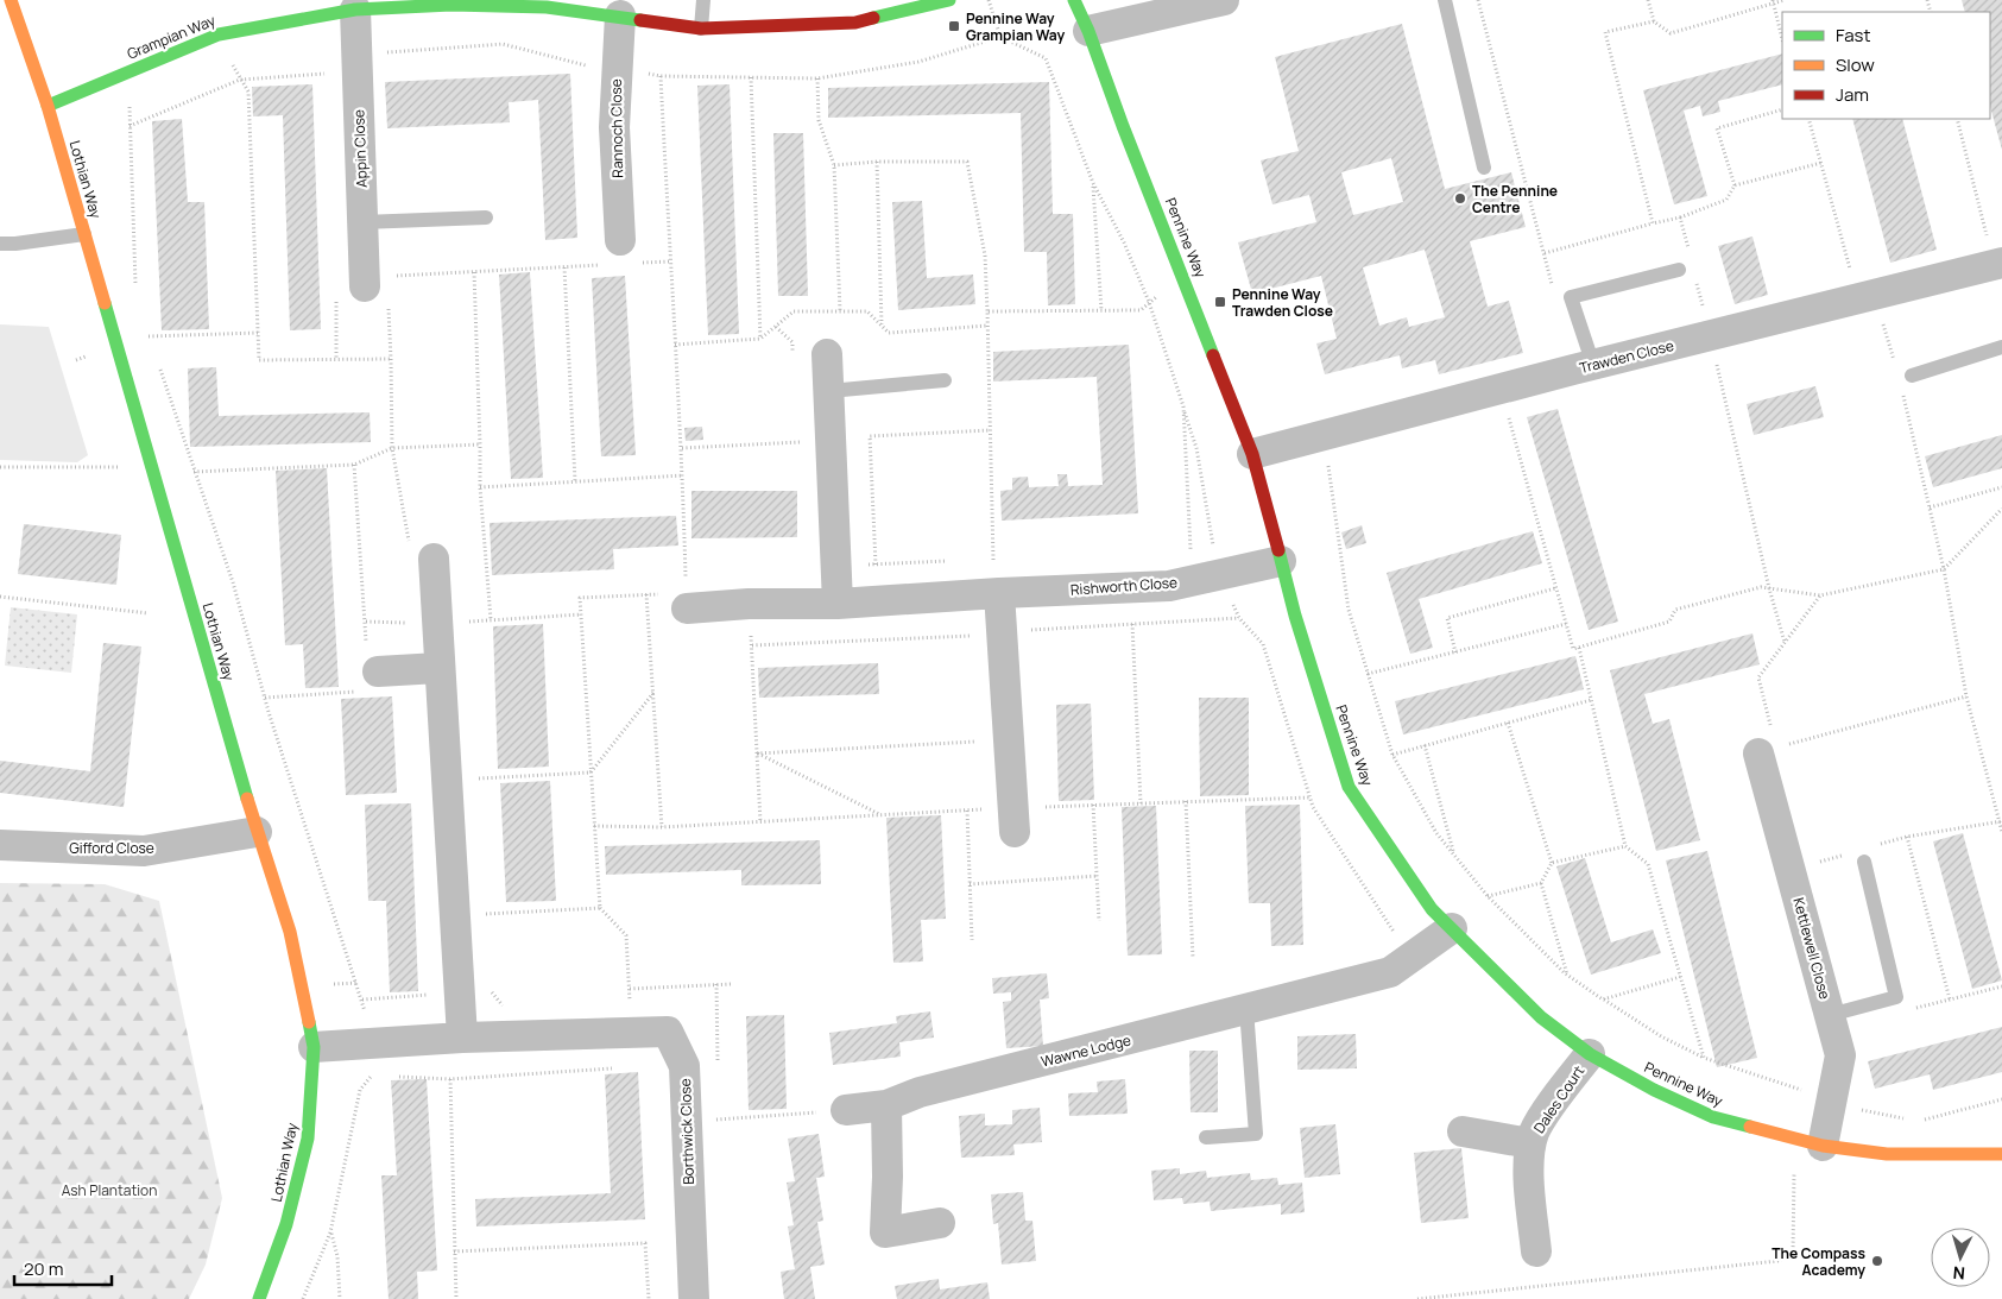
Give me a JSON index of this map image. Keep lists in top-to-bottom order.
{
  "streets": {
    "street": [
      "Grampian Way",
      "Rannoch Close",
      "Appin Close",
      "Lothian Way",
      "Pennine Way",
      "Trawden Close",
      "Rishworth Close",
      "Gifford Close",
      "Kettlewell Close",
      "Wawne Lodge",
      "Dales Court",
      "Borthwick Close"
    ]
  },
  "crossings": [
    ["Grampian Way", "Rannoch Close"],
    ["Grampian Way", "Appin Close"],
    ["Grampian Way", "Lothian Way"],
    ["Lothian Way", "Gifford Close"],
    ["Lothian Way", "Borthwick Close"],
    ["Pennine Way", "Trawden Close"],
    ["Pennine Way", "Rishworth Close"],
    ["Pennine Way", "Kettlewell Close"],
    ["Pennine Way", "Wawne Lodge"],
    ["Pennine Way", "Dales Court"]
  ],
  "parks": ["Ash Plantation"],
  "places": {
    "transit": ["Pennine Way Grampian Way", "Pennine Way Trawden Close"],
    "other": ["The Pennine Centre", "The Compass Academy"]
  },
  "legend": ["Fast", "Slow", "Jam"],
  "scale_bar": "20 m",
  "north": "bottom"
}
